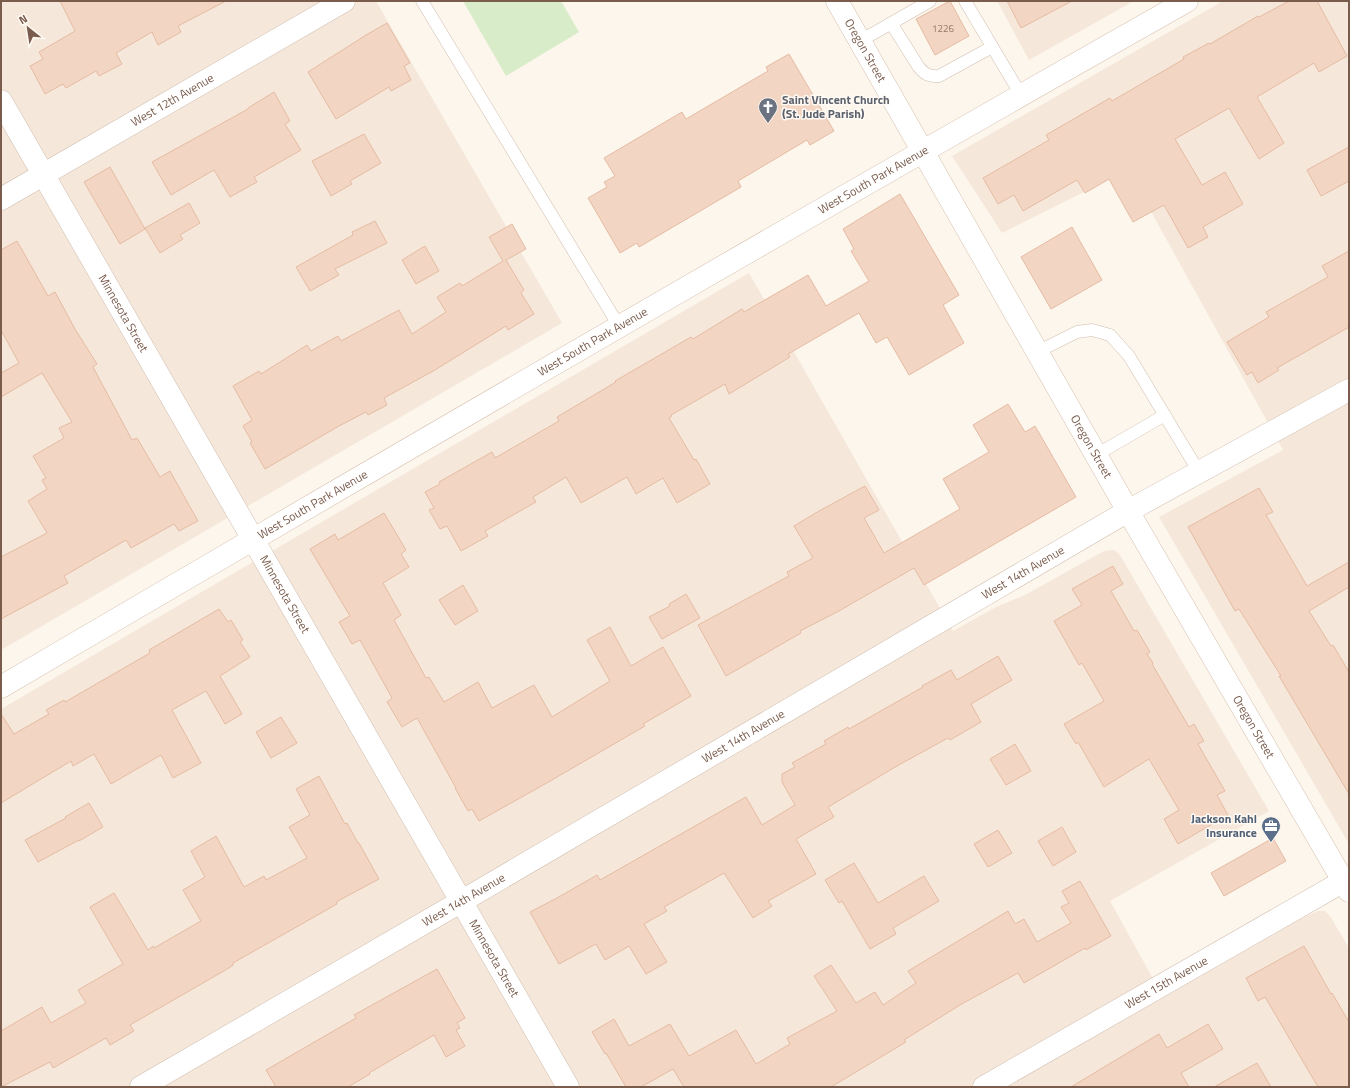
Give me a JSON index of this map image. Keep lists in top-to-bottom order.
{
  "streets": {
    "street": [
      "Oregon Street",
      "West 12th Avenue",
      "West South Park Avenue",
      "Minnesota Street",
      "West 14th Avenue",
      "West 15th Avenue"
    ]
  },
  "crossings": [
    ["Oregon Street", "West South Park Avenue"],
    ["Oregon Street", "West 14th Avenue"],
    ["Oregon Street", "West 15th Avenue"],
    ["West 12th Avenue", "Minnesota Street"],
    ["West South Park Avenue", "Minnesota Street"],
    ["Minnesota Street", "West 14th Avenue"]
  ],
  "places": {
    "church": ["Saint Vincent Church (St. Jude Parish)"],
    "office": ["Jackson Kahl Insurance"]
  },
  "house_numbers": ["1226"],
  "north": "top left"
}
